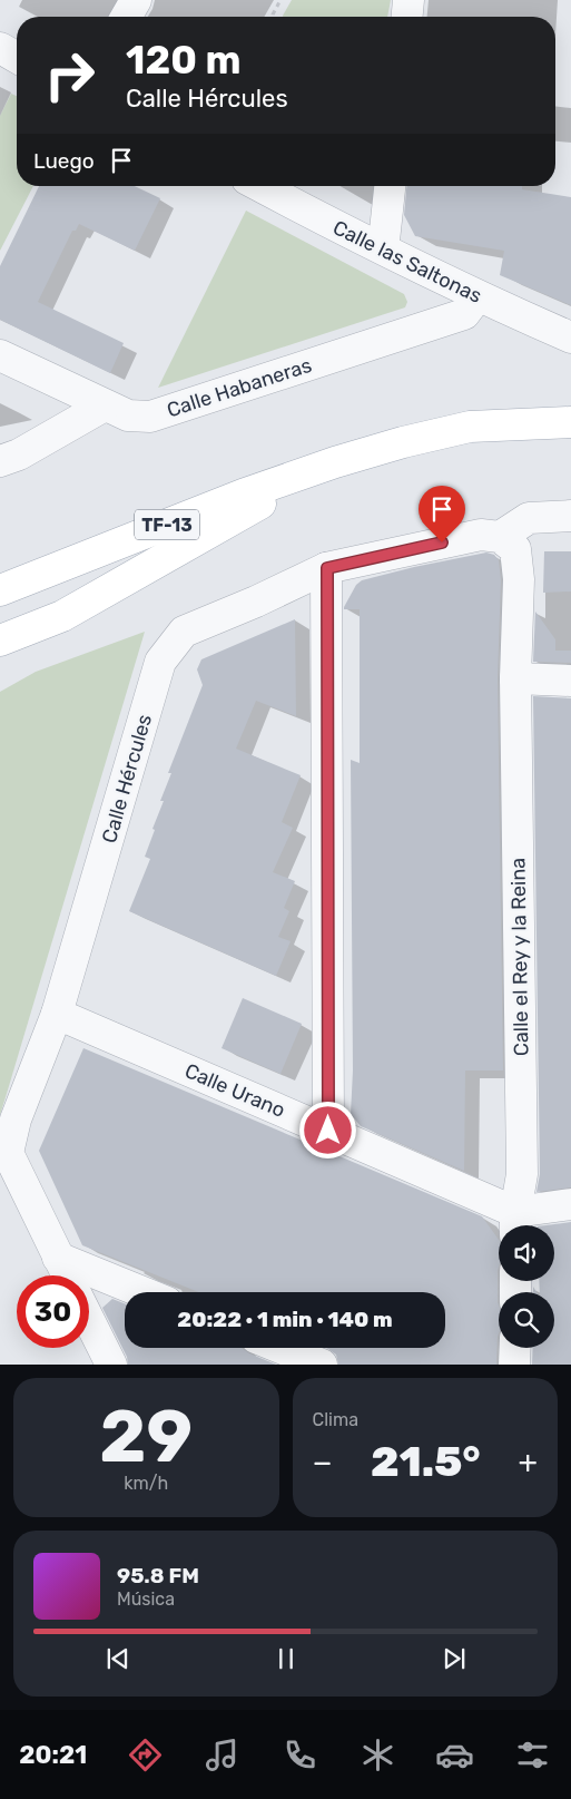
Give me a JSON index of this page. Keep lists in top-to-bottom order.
{
  "streets": {
    "main road": ["TF-13"],
    "street": [
      "Calle las Saltonas",
      "Calle Habaneras",
      "Calle Hércules",
      "Calle el Rey y la Reina",
      "Calle Urano"
    ]
  },
  "crossings": [
    ["Calle las Saltonas", "Calle Habaneras"],
    ["Calle Hércules", "Calle el Rey y la Reina"],
    ["Calle Hércules", "Calle Urano"],
    ["Calle el Rey y la Reina", "Calle Urano"]
  ],
  "page": {
    "turn": ["120 m", "Calle Hércules"],
    "then": "Luego",
    "limit": "30",
    "trip": "20:22 · 1 min · 140 m",
    "tile": [
      ["29", "km/h"],
      "Clima"
    ],
    "heat": ["−", "21.5°", "+"],
    "song": ["95.8 FM", "Música"],
    "tabs": "20:21"
  }
}
